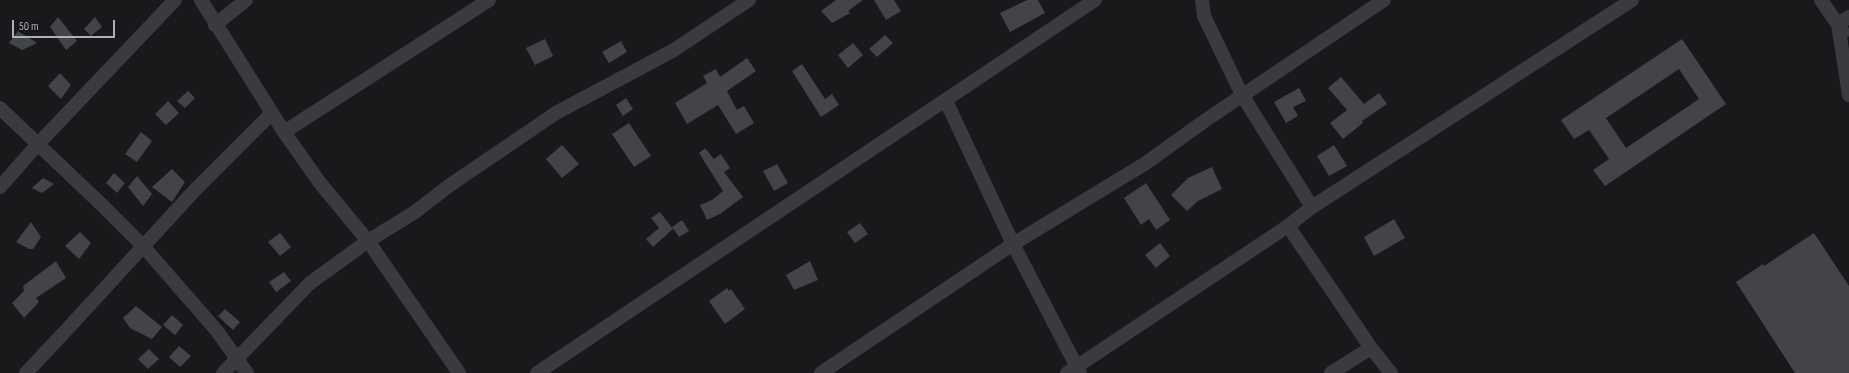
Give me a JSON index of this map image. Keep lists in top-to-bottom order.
{
  "scale_bar": "50 m"
}
